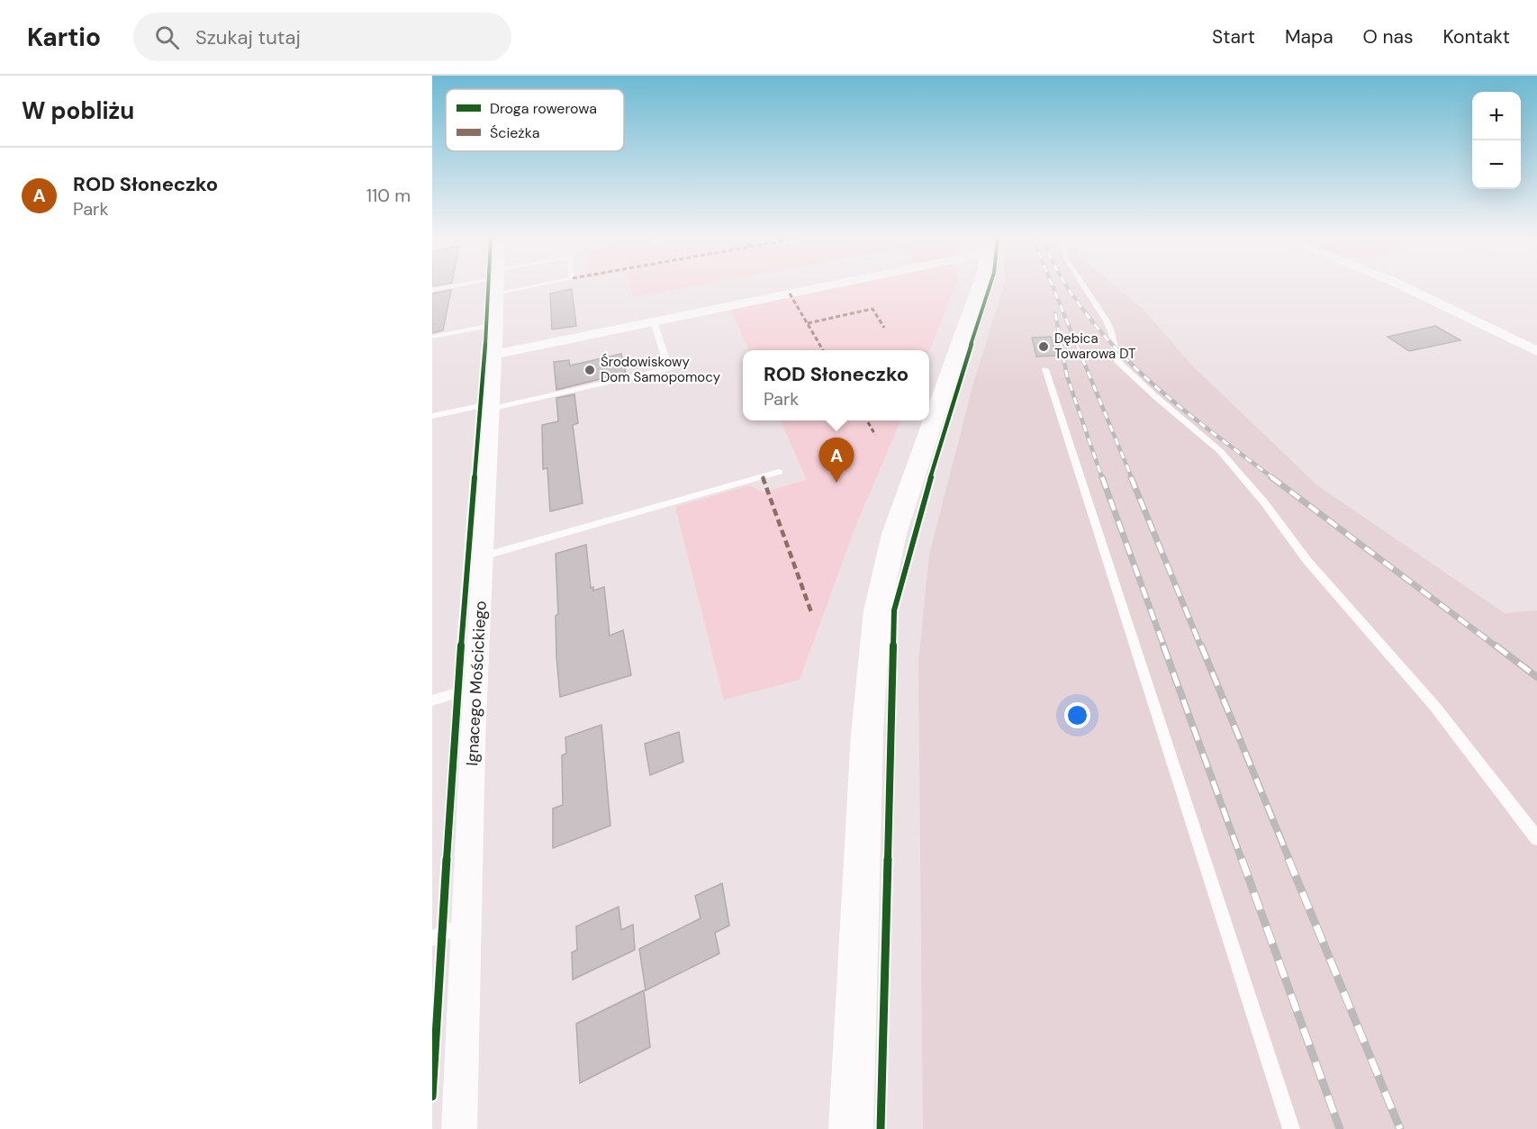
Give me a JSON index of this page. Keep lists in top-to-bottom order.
{
  "streets": {
    "street": ["Ignacego Mościckiego"]
  },
  "places": ["Dębica Towarowa DT", "Środowiskowy Dom Samopomocy"],
  "legend": ["Droga rowerowa", "Ścieżka"],
  "page": {
    "header": "Kartio",
    "search": "Szukaj tutaj",
    "nav": [
      "Start",
      "Mapa",
      "O nas",
      "Kontakt"
    ],
    "heading": "W pobliżu",
    "map_buttons": ["+", "−"],
    "list": [
      {
        "mark": "A",
        "name": "ROD Słoneczko",
        "note": "Park",
        "value": "110 m"
      }
    ],
    "popup": ["ROD Słoneczko", "Park"],
    "pins": "A"
  }
}
